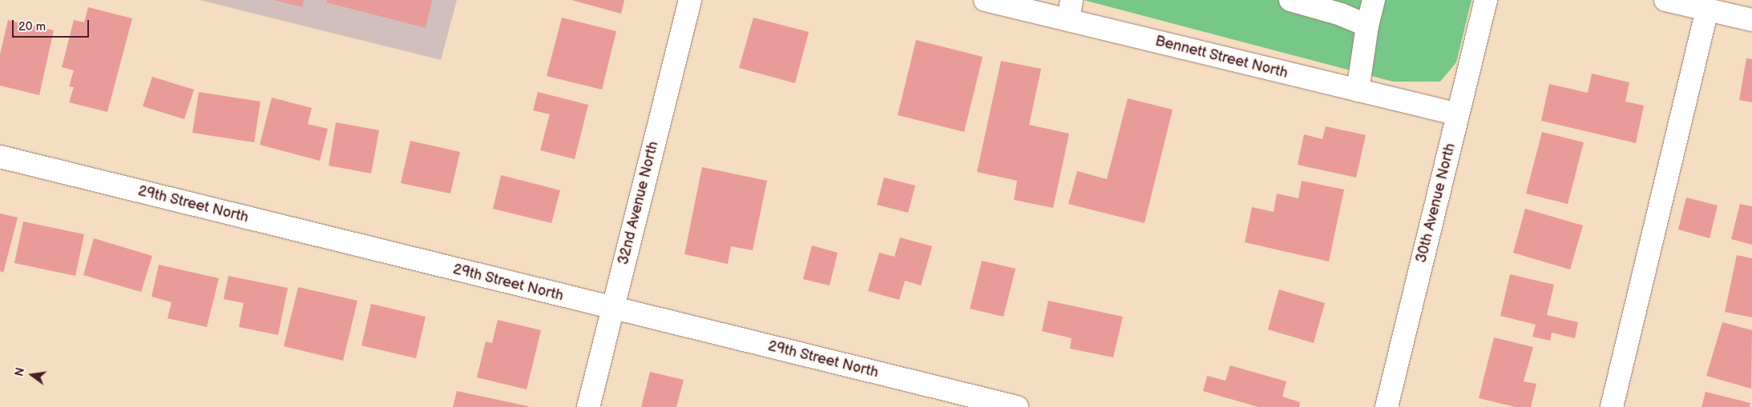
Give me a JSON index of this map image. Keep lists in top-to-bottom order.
{
  "streets": {
    "street": [
      "Bennett Street North",
      "32nd Avenue North",
      "30th Avenue North",
      "29th Street North"
    ]
  },
  "crossings": [
    ["Bennett Street North", "30th Avenue North"],
    ["32nd Avenue North", "29th Street North"]
  ],
  "scale_bar": "20 m",
  "north": "left"
}
